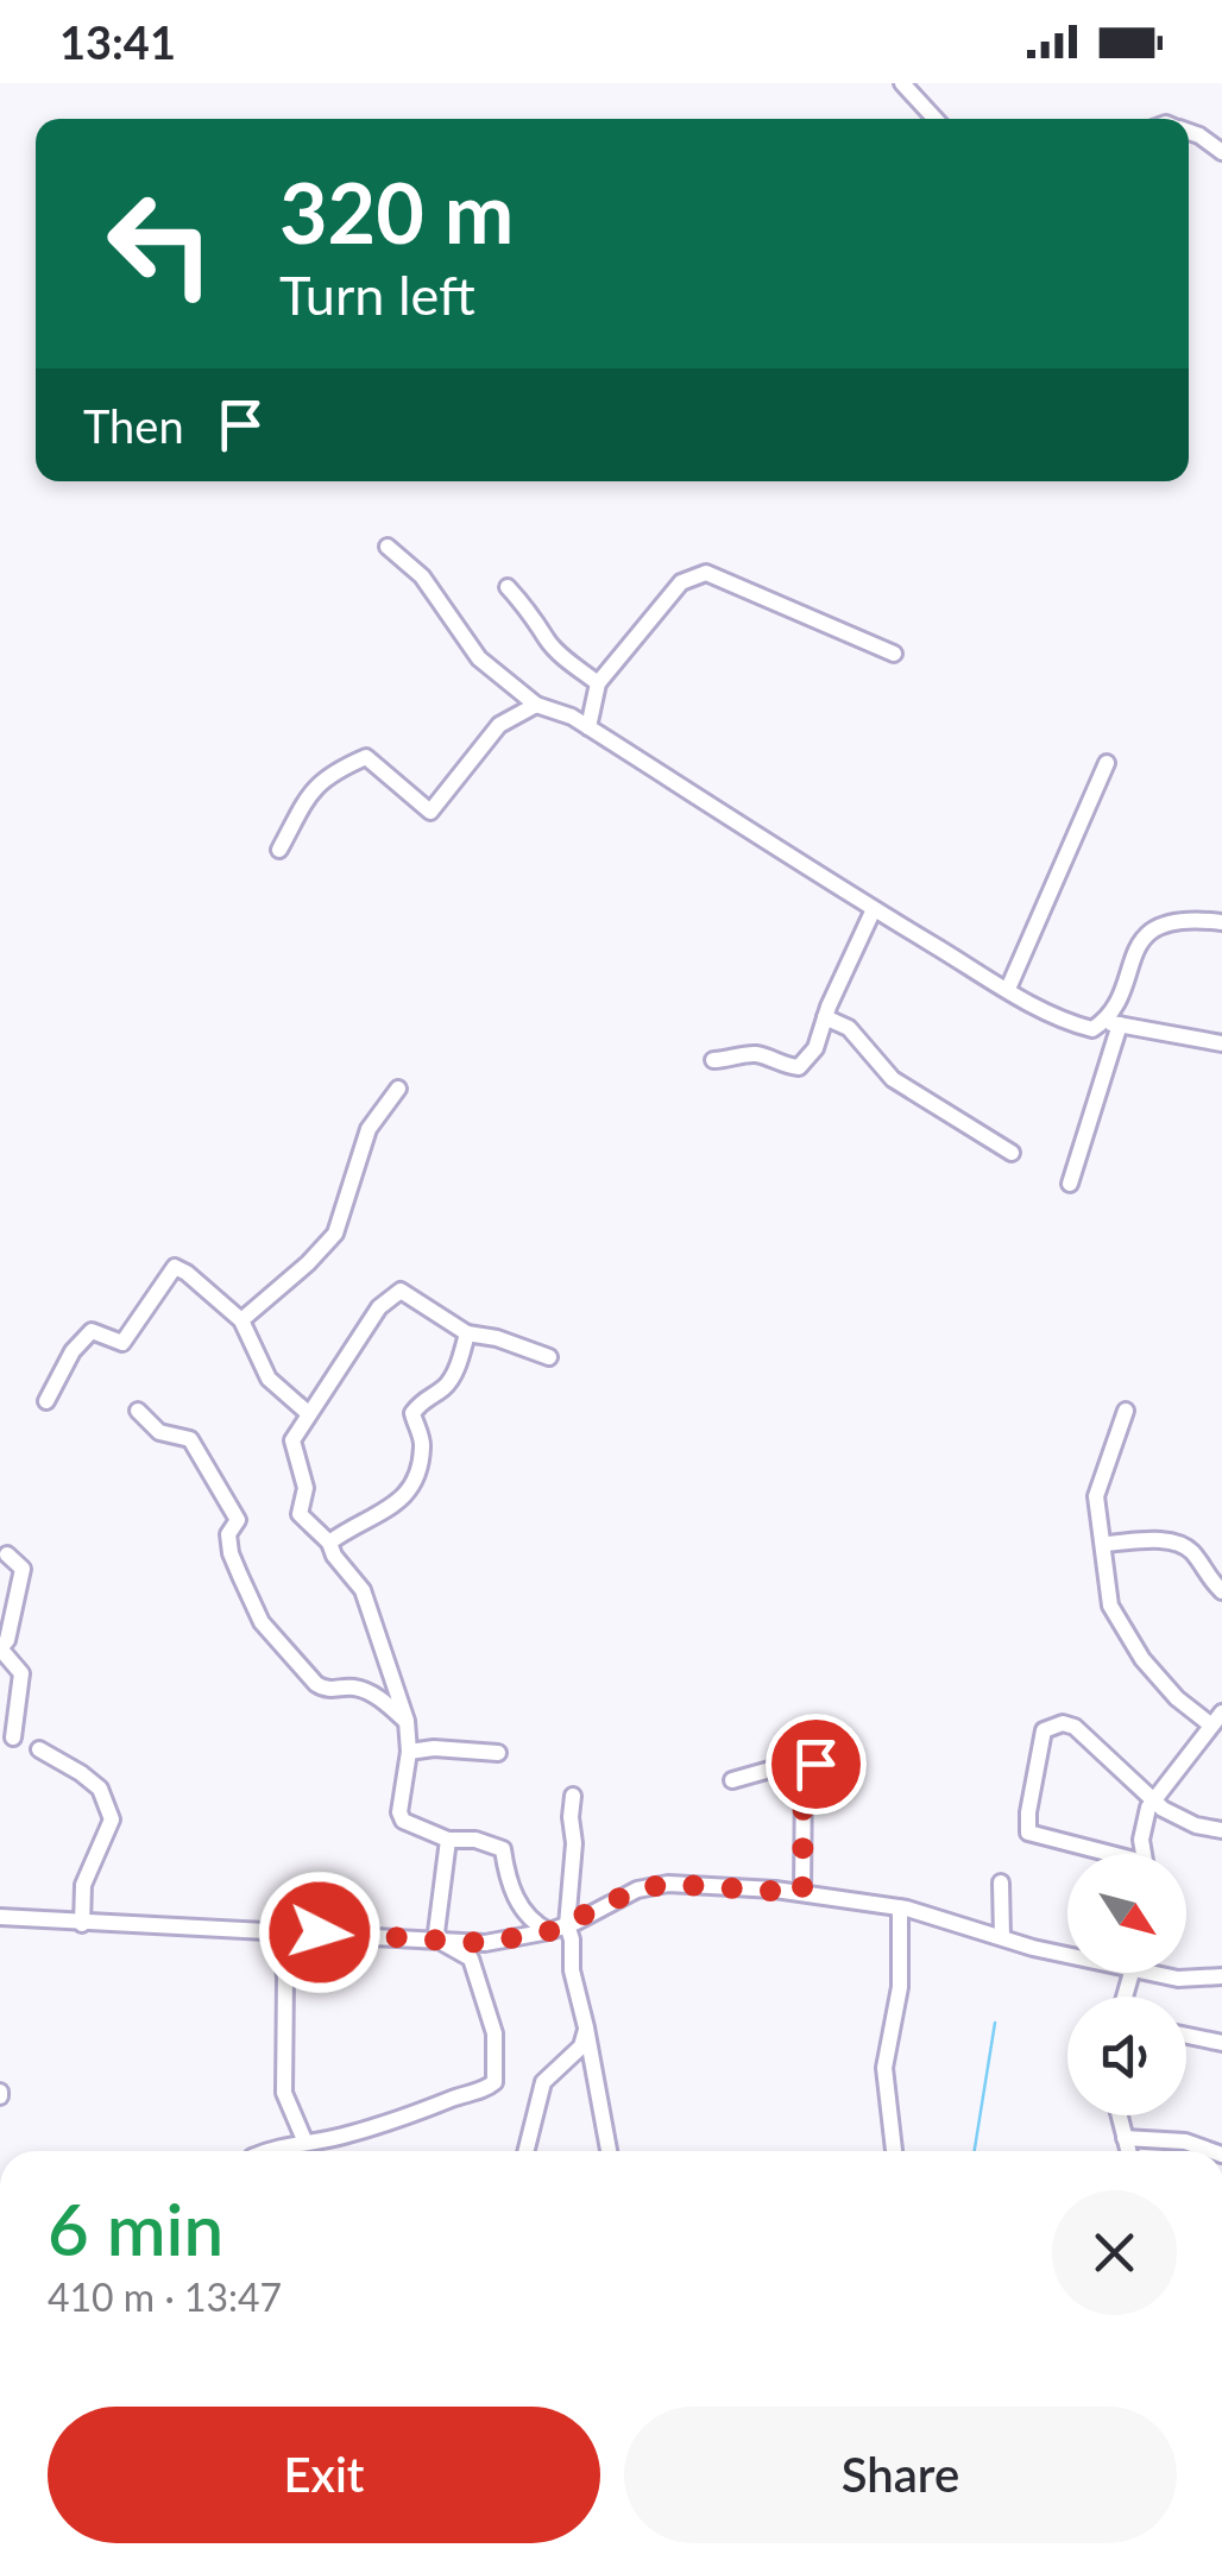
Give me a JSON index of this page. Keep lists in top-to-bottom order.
{
  "north": "bottom right",
  "page": {
    "status": "13:41",
    "turn": ["320 m", "Turn left"],
    "then": "Then",
    "heading": ["6 min", "410 m · 13:47"],
    "buttons": ["Exit", "Share"]
  }
}
